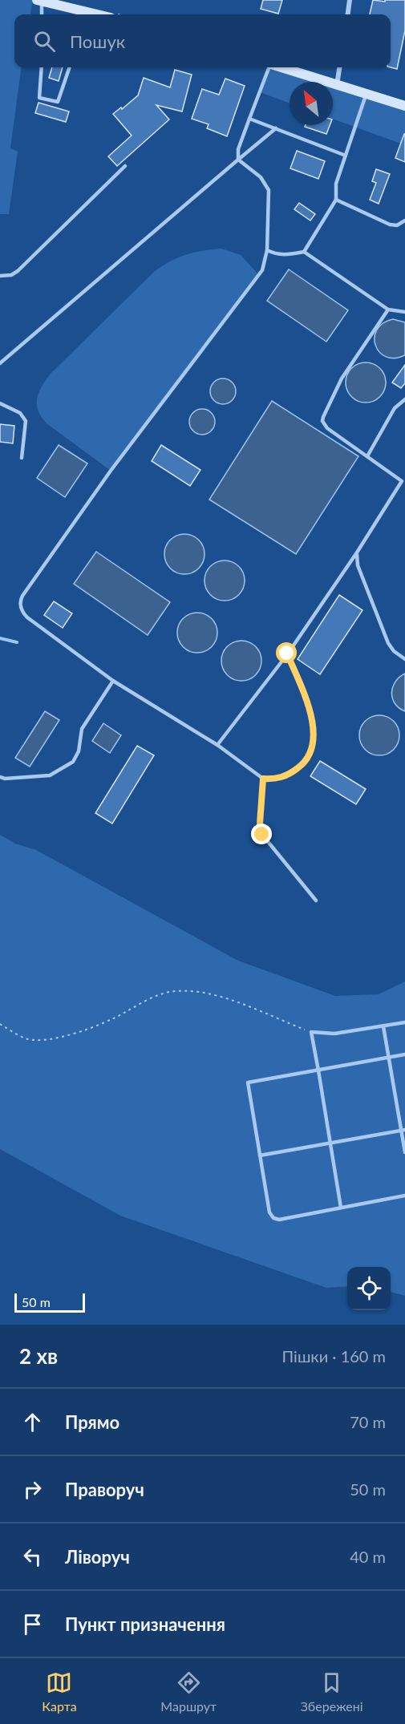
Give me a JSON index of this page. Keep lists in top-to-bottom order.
{
  "scale_bar": "50 m",
  "north": "top left",
  "page": {
    "search": "Пошук",
    "scale": "50 m",
    "heading": ["2 хв", "Пішки · 160 m"],
    "list": [
      ["Прямо", "70 m"],
      ["Праворуч", "50 m"],
      ["Ліворуч", "40 m"],
      "Пункт призначення"
    ],
    "nav": ["Карта", "Маршрут", "Збережені"]
  }
}
